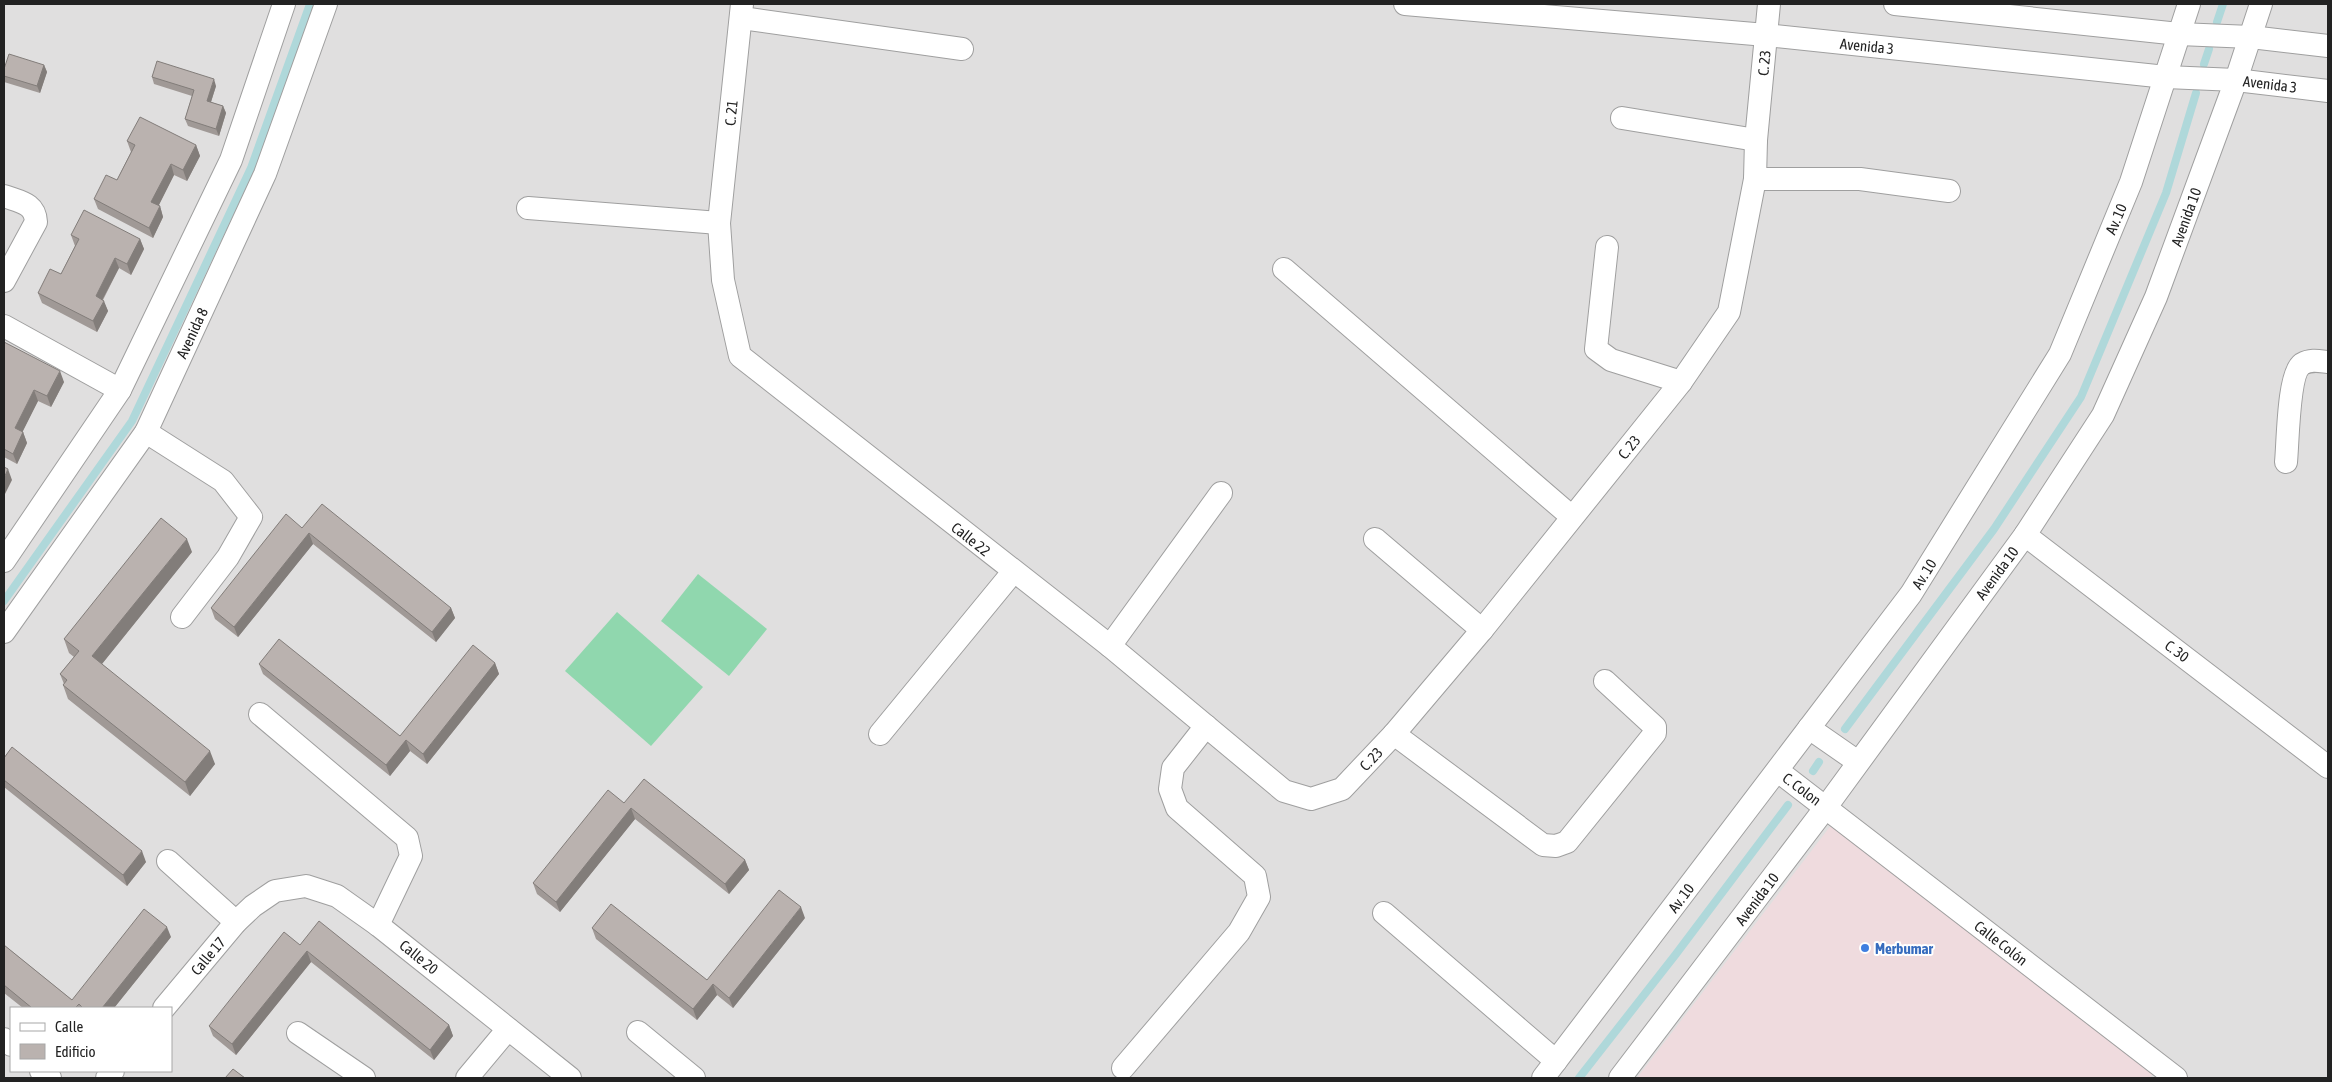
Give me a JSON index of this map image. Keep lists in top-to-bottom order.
{
  "streets": {
    "street": [
      "Avenida 3",
      "C. 23",
      "C. 21",
      "Avenida 10",
      "Av. 10",
      "Avenida 8",
      "Calle 22",
      "C. 30",
      "C. Colon",
      "Calle Colón",
      "Calle 17",
      "Calle 20"
    ]
  },
  "crossings": [
    ["Avenida 3", "C. 23"],
    ["Avenida 3", "Avenida 10"],
    ["Avenida 3", "Av. 10"],
    ["C. 23", "Calle 22"],
    ["C. 21", "Calle 22"],
    ["Avenida 10", "C. 30"],
    ["Avenida 10", "C. Colon"],
    ["Avenida 10", "Calle Colón"],
    ["Av. 10", "C. Colon"],
    ["C. Colon", "Calle Colón"],
    ["Calle 17", "Calle 20"]
  ],
  "places": ["Merbumar"],
  "legend": ["Calle", "Edificio"]
}
